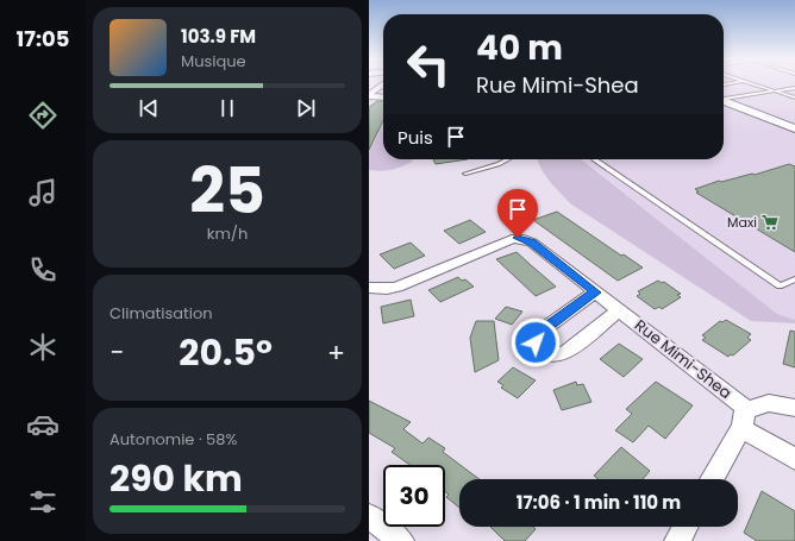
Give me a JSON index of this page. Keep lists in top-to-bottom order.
{
  "streets": {
    "street": ["Rue Mimi-Shea"]
  },
  "places": {
    "supermarket": ["Maxi"]
  },
  "page": {
    "tabs": "17:05",
    "turn": ["40 m", "Rue Mimi-Shea"],
    "song": ["103.9 FM", "Musique"],
    "then": "Puis",
    "tile": [
      ["25", "km/h"],
      "Climatisation",
      ["Autonomie · 58%", "290 km"]
    ],
    "heat": ["−", "20.5°", "+"],
    "limit": "30",
    "trip": "17:06 · 1 min · 110 m"
  }
}
